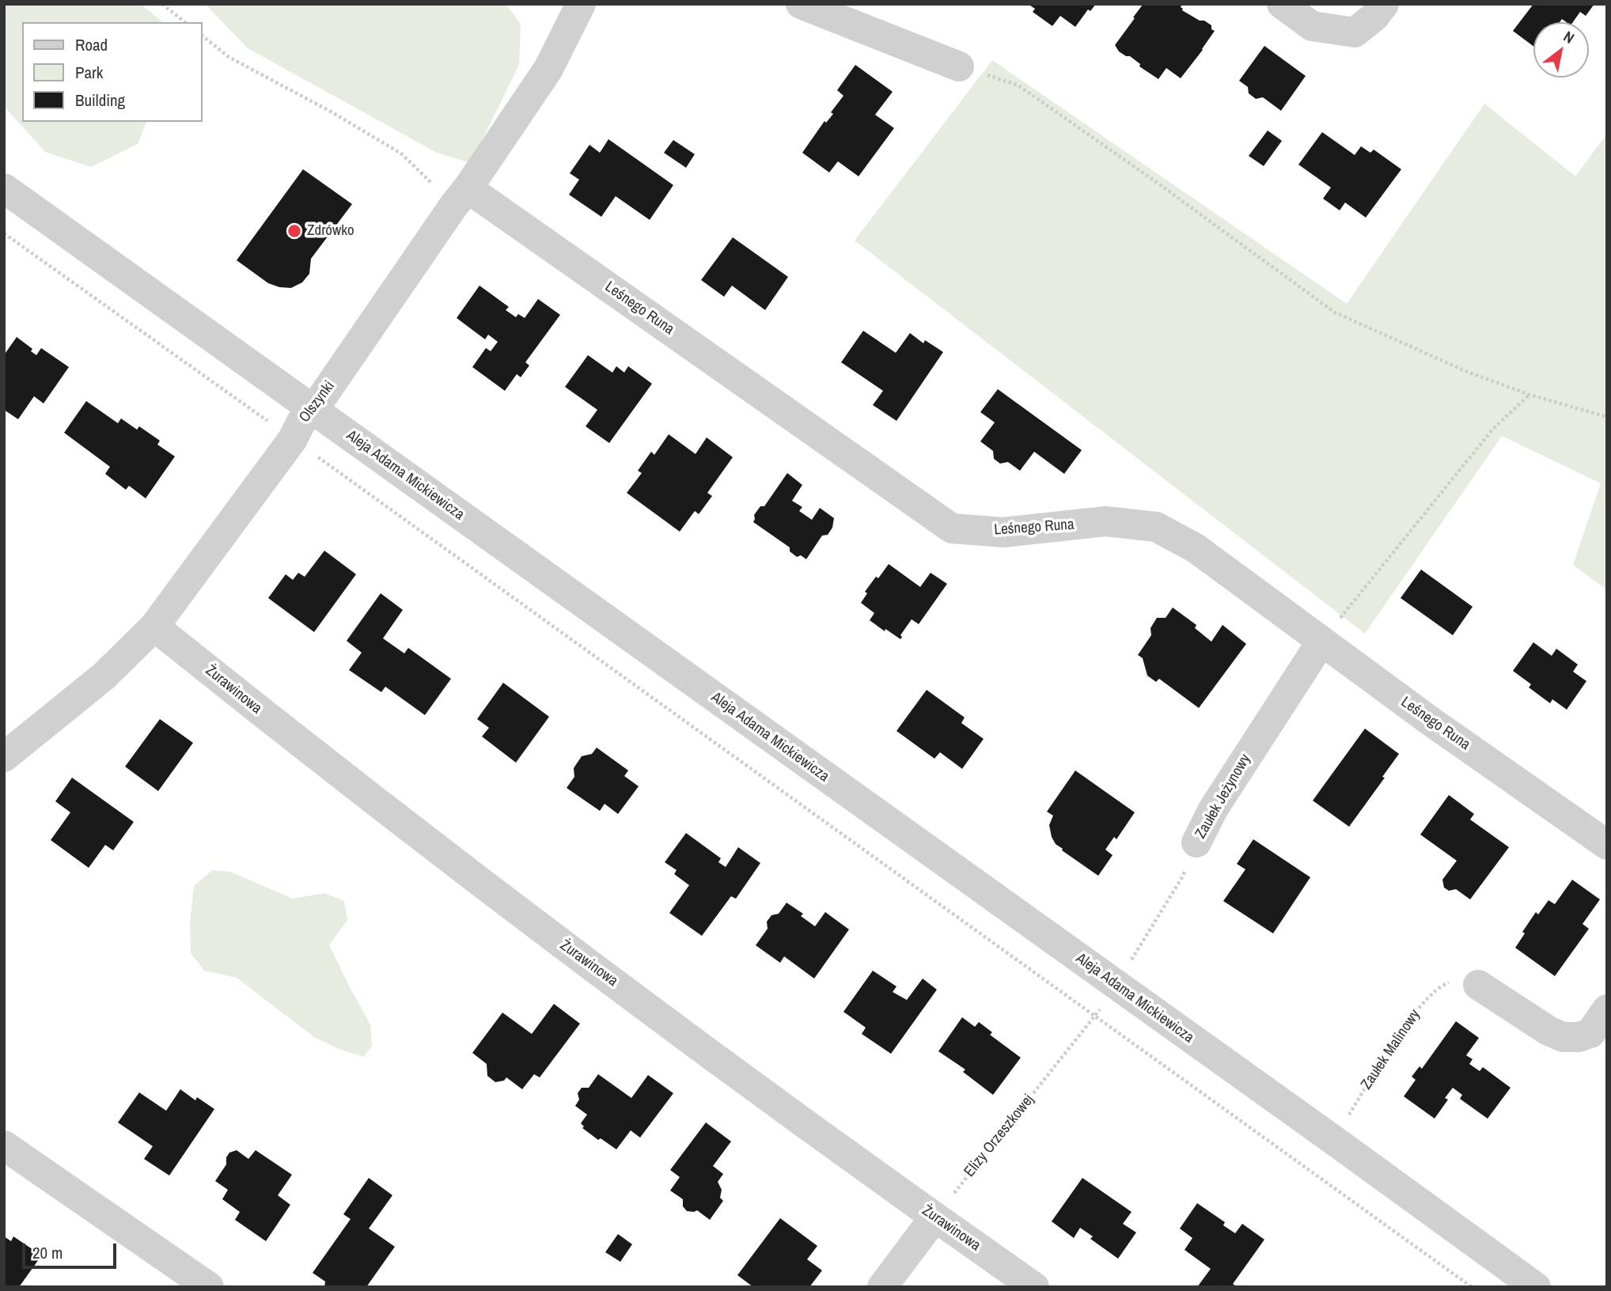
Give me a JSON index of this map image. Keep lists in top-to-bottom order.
{
  "streets": {
    "street": [
      "Leśnego Runa",
      "Olszynki",
      "Aleja Adama Mickiewicza",
      "Żurawinowa",
      "Zaułek Jeżynowy"
    ],
    "path": ["Zaułek Malinowy", "Elizy Orzeszkowej"]
  },
  "crossings": [
    ["Leśnego Runa", "Olszynki"],
    ["Leśnego Runa", "Zaułek Jeżynowy"],
    ["Olszynki", "Aleja Adama Mickiewicza"],
    ["Olszynki", "Żurawinowa"],
    ["Aleja Adama Mickiewicza", "Zaułek Jeżynowy"],
    ["Aleja Adama Mickiewicza", "Zaułek Malinowy"],
    ["Aleja Adama Mickiewicza", "Elizy Orzeszkowej"],
    ["Żurawinowa", "Elizy Orzeszkowej"],
    ["Zaułek Jeżynowy", "Elizy Orzeszkowej"]
  ],
  "places": ["Zdrówko"],
  "legend": ["Road", "Park", "Building"],
  "scale_bar": "20 m",
  "north": "top right"
}
